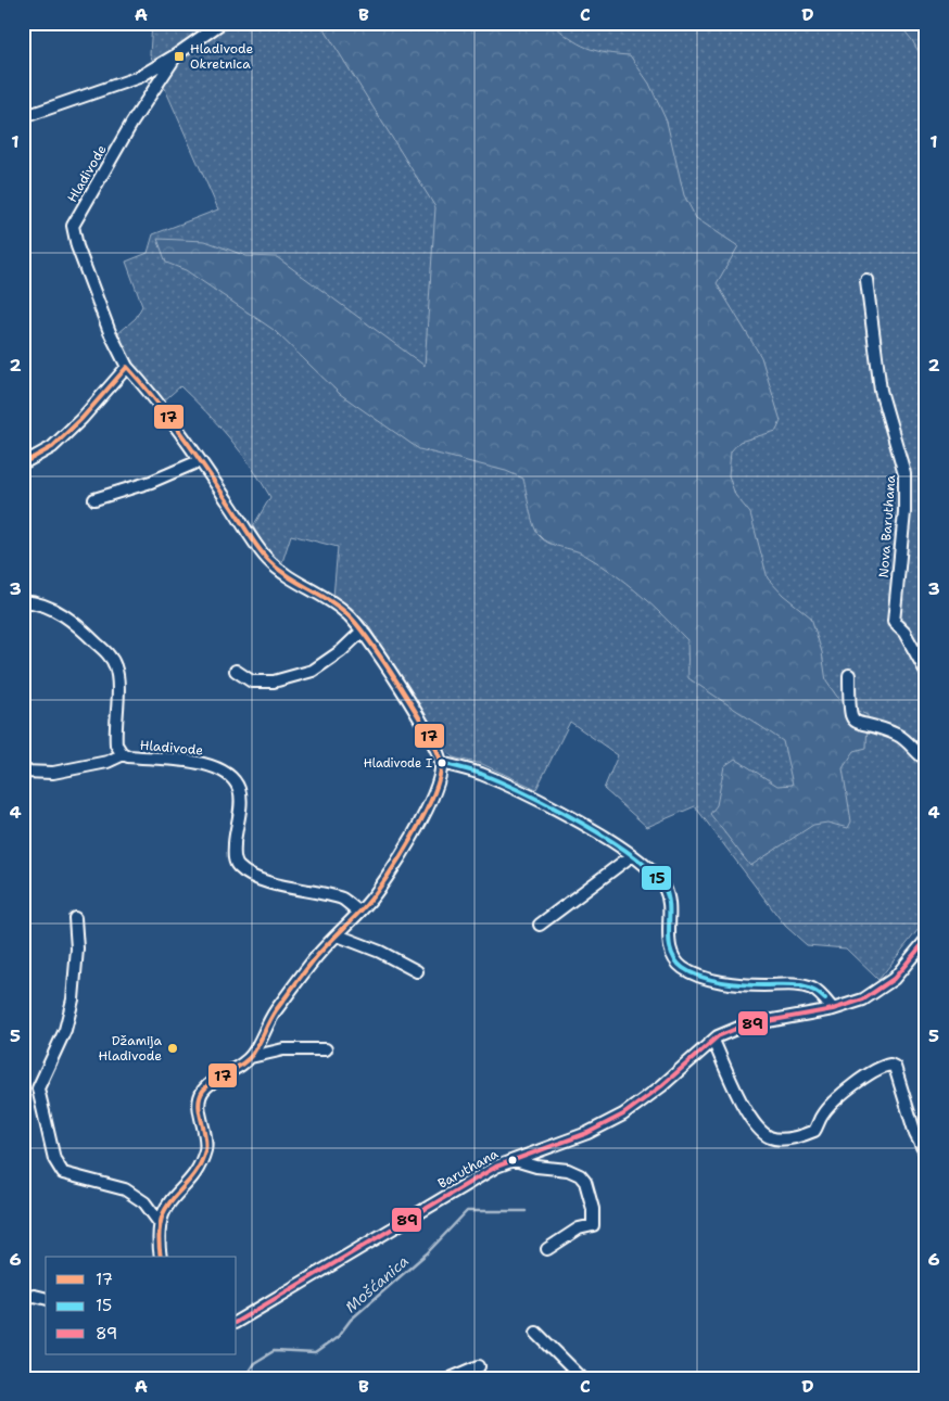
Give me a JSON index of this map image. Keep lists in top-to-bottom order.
{
  "streets": {
    "street": ["Hladivode", "Nova Baruthana", "Baruthana"]
  },
  "water": ["Mošćanica"],
  "places": {
    "transit": ["Hladivode Okretnica"],
    "other": ["Hladivode I", "Džamija Hladivode"]
  },
  "lines": ["transit line 17", "transit line 15", "transit line 89"],
  "legend": ["17", "15", "89"],
  "grid": {
    "columns": [
      "A",
      "B",
      "C",
      "D"
    ],
    "rows": [
      "1",
      "2",
      "3",
      "4",
      "5",
      "6"
    ]
  }
}
